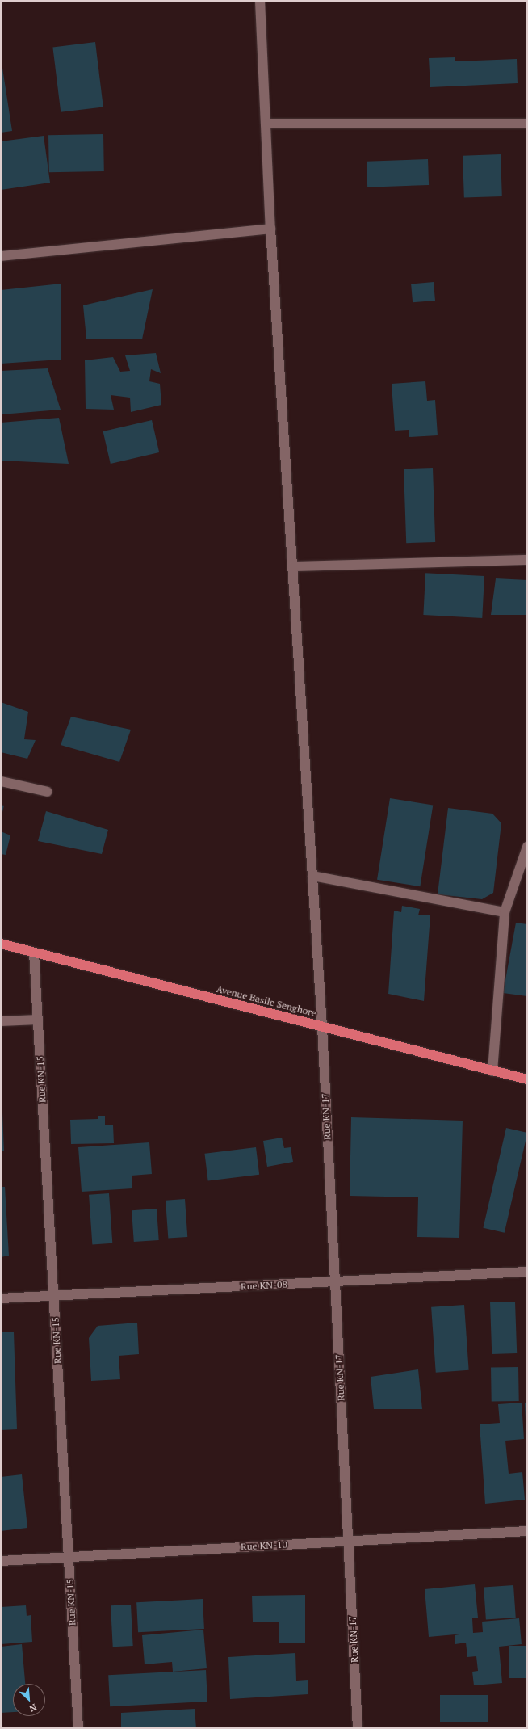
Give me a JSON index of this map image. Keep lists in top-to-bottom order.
{
  "streets": {
    "highway": ["Avenue Basile Senghore"],
    "street": [
      "Rue KN-15",
      "Rue KN-17",
      "Rue KN-08",
      "Rue KN-10"
    ]
  },
  "crossings": [
    ["Avenue Basile Senghore", "Rue KN-15"],
    ["Avenue Basile Senghore", "Rue KN-17"],
    ["Rue KN-15", "Rue KN-08"],
    ["Rue KN-15", "Rue KN-10"],
    ["Rue KN-17", "Rue KN-08"],
    ["Rue KN-17", "Rue KN-10"]
  ],
  "north": "bottom right"
}
